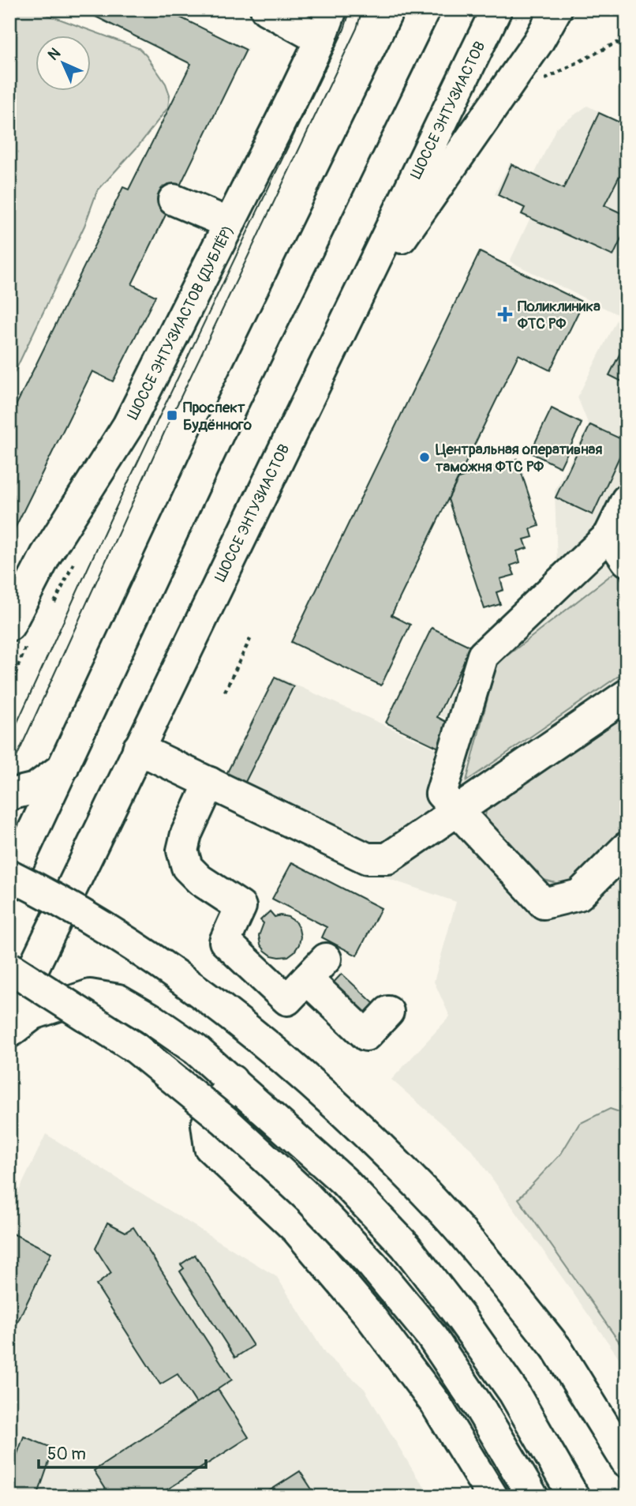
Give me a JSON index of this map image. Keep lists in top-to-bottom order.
{
  "streets": {
    "main road": ["ШОССЕ ЭНТУЗИАСТОВ", "ШОССЕ ЭНТУЗИАСТОВ (ДУБЛЁР)"]
  },
  "places": {
    "health": ["Поликлиника ФТС РФ"],
    "transit": ["Проспект Будённого"],
    "other": ["Центральная оперативная таможня ФТС РФ"]
  },
  "scale_bar": "50 m",
  "north": "top left"
}
